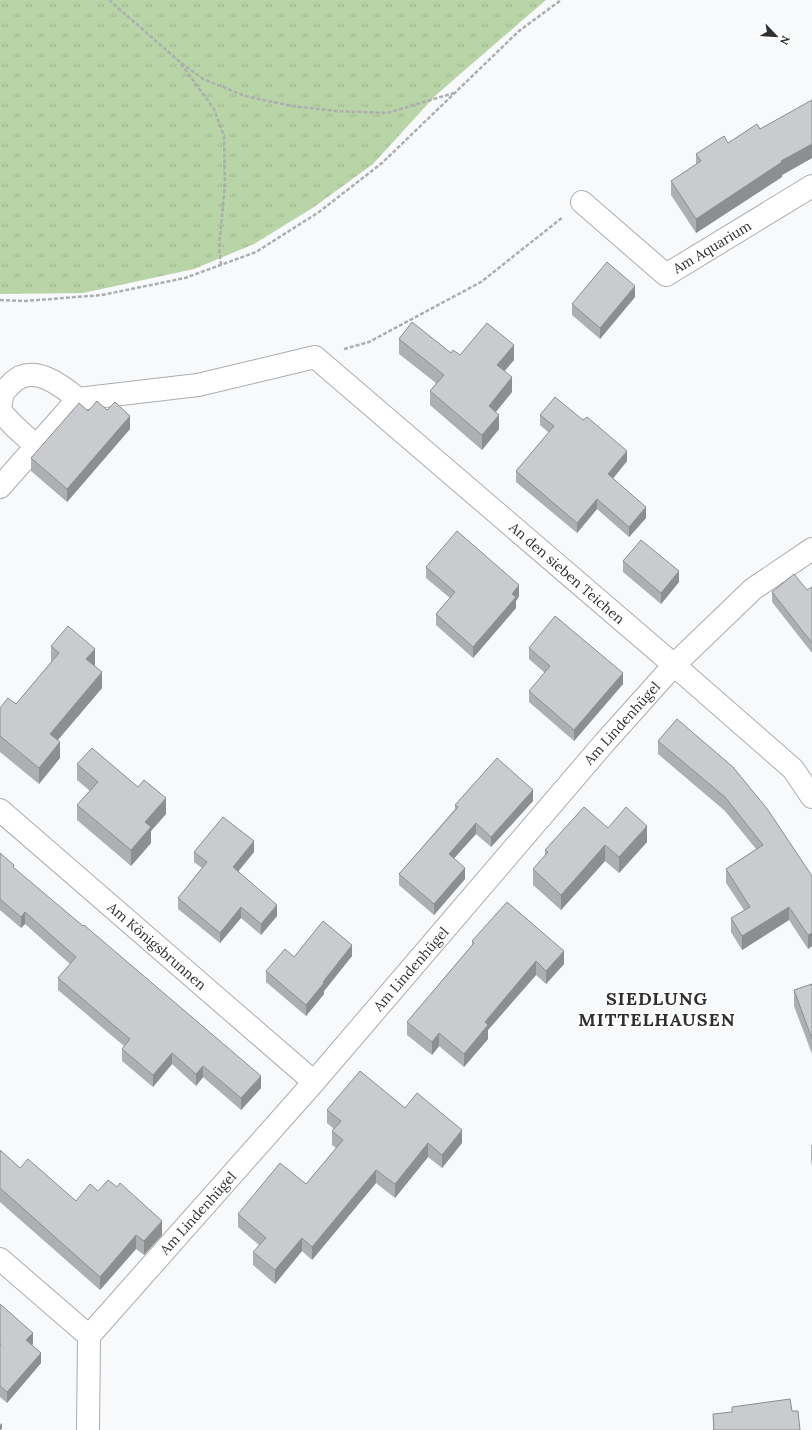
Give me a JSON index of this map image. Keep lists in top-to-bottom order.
{
  "streets": {
    "street": [
      "Am Aquarium",
      "An den sieben Teichen",
      "Am Lindenhügel",
      "Am Königsbrunnen"
    ]
  },
  "crossings": [
    ["An den sieben Teichen", "Am Lindenhügel"],
    ["Am Lindenhügel", "Am Königsbrunnen"]
  ],
  "districts": ["SIEDLUNG MITTELHAUSEN"],
  "north": "bottom right"
}
